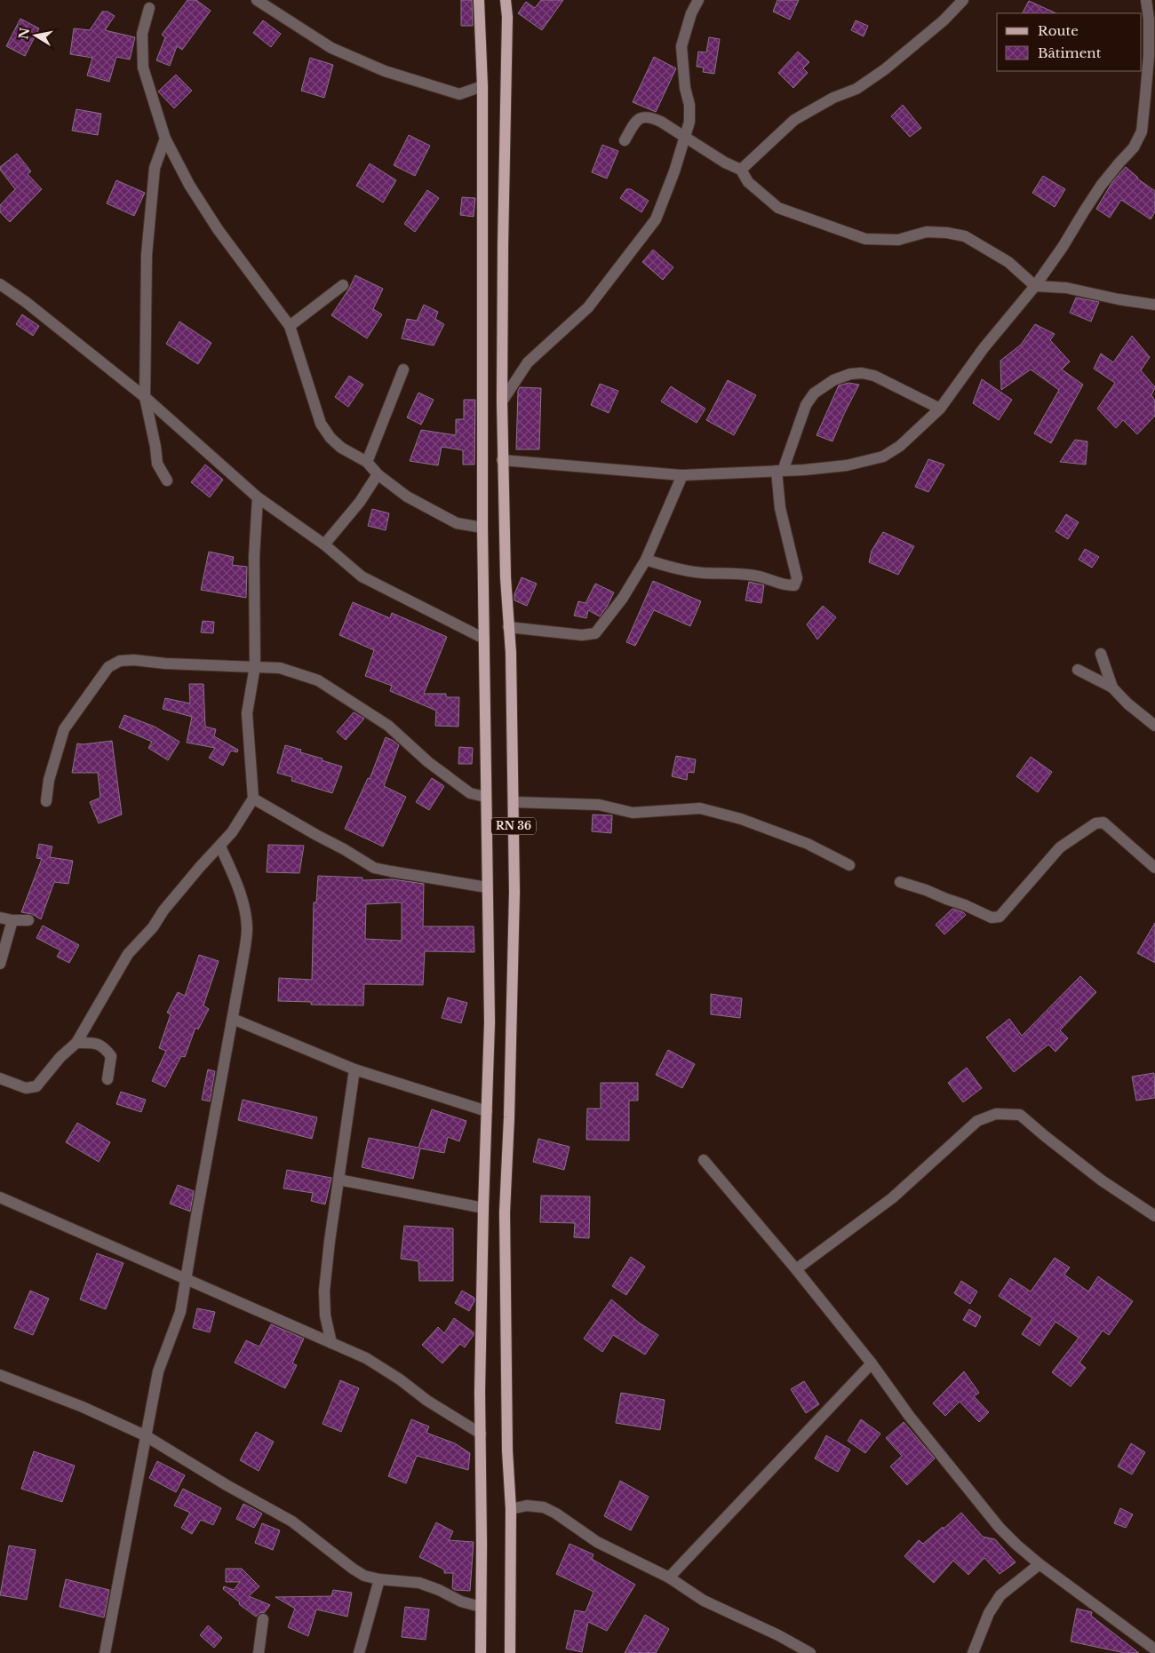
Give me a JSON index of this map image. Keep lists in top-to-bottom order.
{
  "streets": {
    "main road": ["RN 36"]
  },
  "legend": ["Route", "Bâtiment"],
  "north": "left"
}
